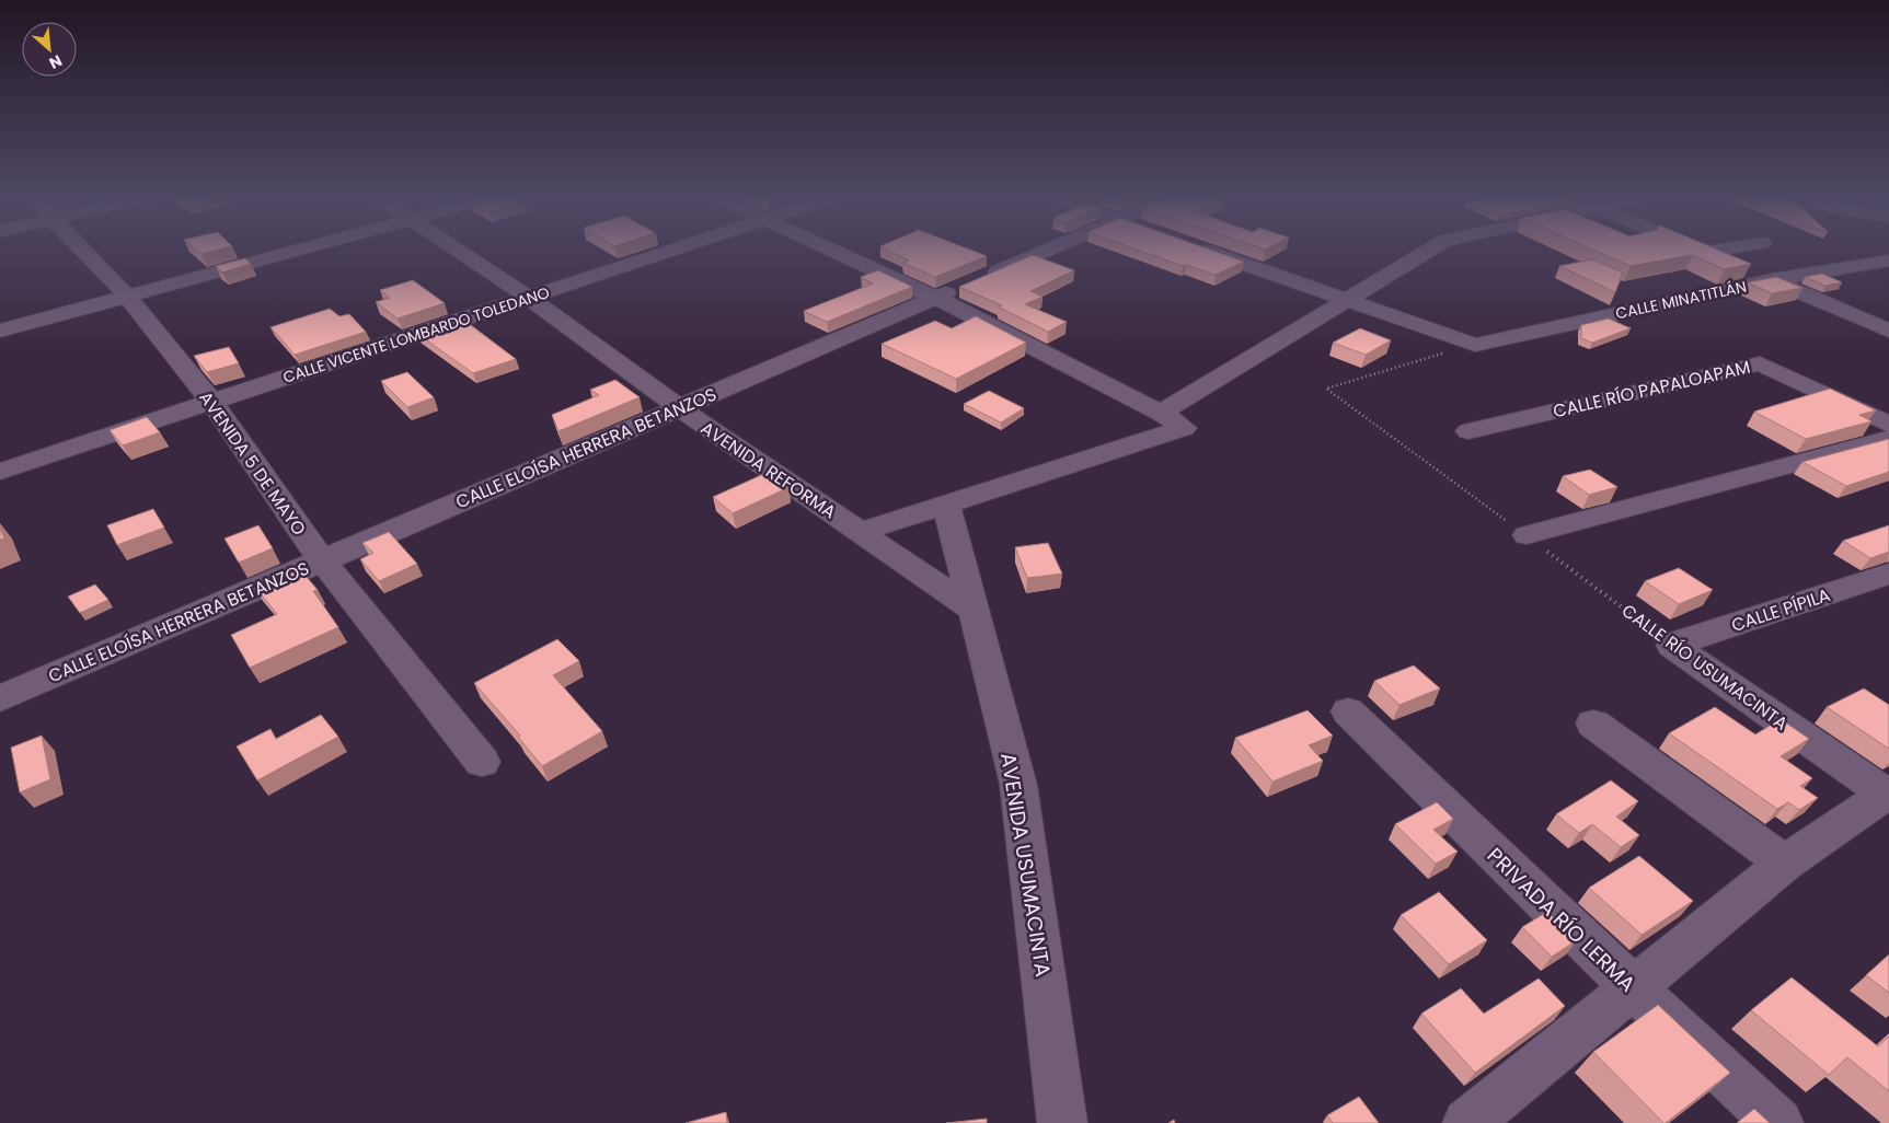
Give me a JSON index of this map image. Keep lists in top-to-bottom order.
{
  "streets": {
    "street": [
      "CALLE MINATITLÁN",
      "CALLE VICENTE LOMBARDO TOLEDANO",
      "CALLE RÍO PAPALOAPAM",
      "CALLE ELOÍSA HERRERA BETANZOS",
      "AVENIDA 5 DE MAYO",
      "AVENIDA REFORMA",
      "CALLE PÍPILA",
      "CALLE RÍO USUMACINTA",
      "AVENIDA USUMACINTA",
      "PRIVADA RÍO LERMA"
    ]
  },
  "crossings": [
    ["CALLE MINATITLÁN", "CALLE RÍO USUMACINTA"],
    ["CALLE VICENTE LOMBARDO TOLEDANO", "AVENIDA 5 DE MAYO"],
    ["CALLE VICENTE LOMBARDO TOLEDANO", "AVENIDA REFORMA"],
    ["CALLE ELOÍSA HERRERA BETANZOS", "AVENIDA 5 DE MAYO"],
    ["CALLE ELOÍSA HERRERA BETANZOS", "AVENIDA REFORMA"],
    ["AVENIDA REFORMA", "AVENIDA USUMACINTA"],
    ["CALLE PÍPILA", "CALLE RÍO USUMACINTA"]
  ],
  "north": "bottom right"
}
